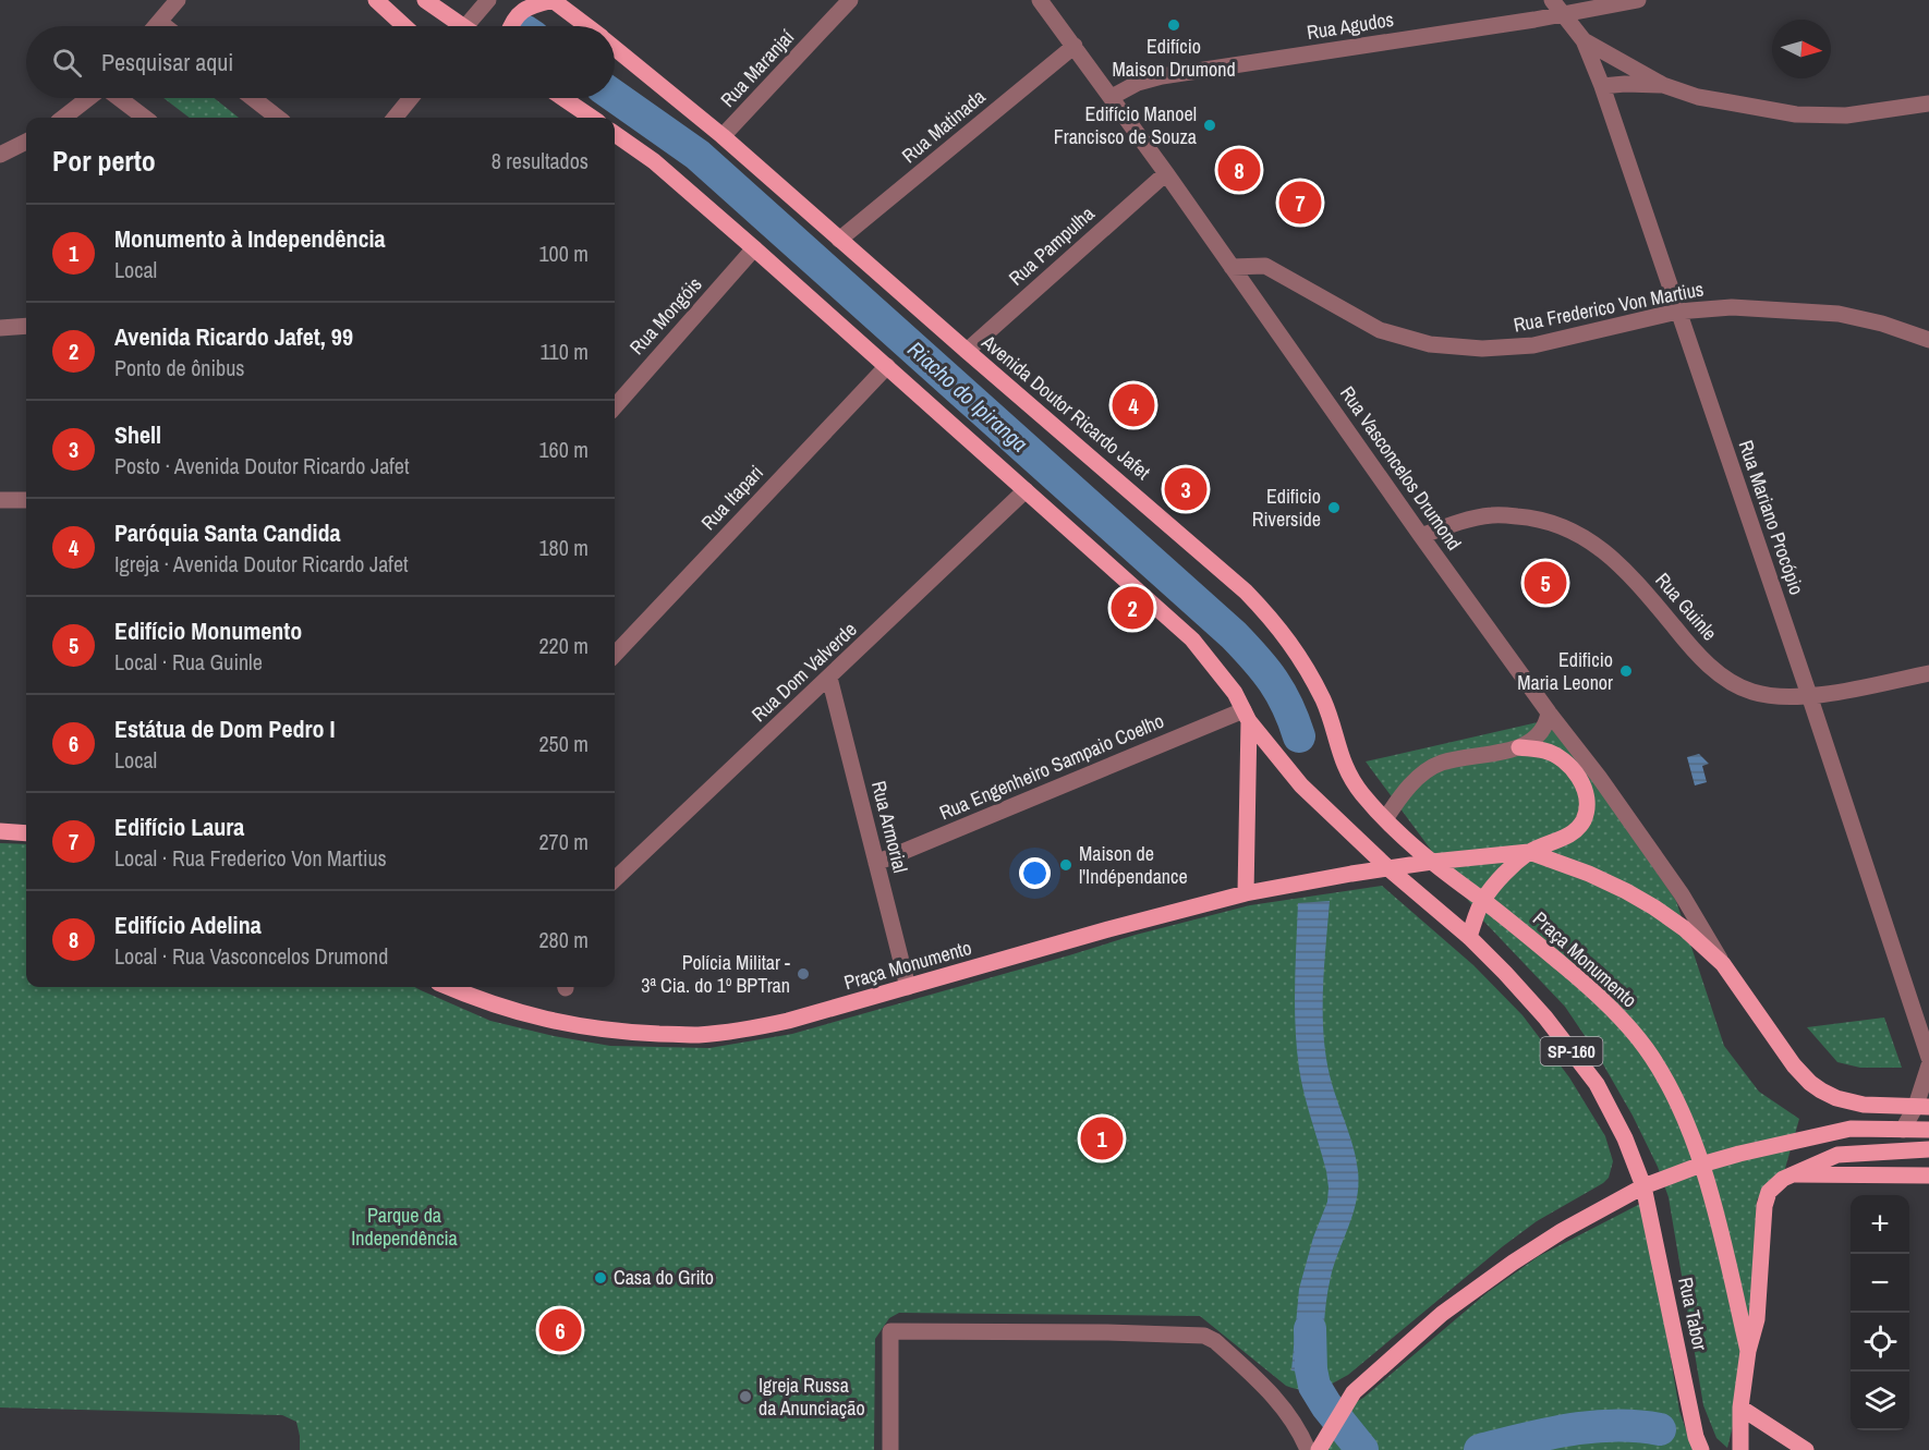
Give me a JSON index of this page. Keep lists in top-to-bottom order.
{
  "streets": {
    "main road": [
      "Avenida Doutor Ricardo Jafet",
      "Praça Monumento",
      "SP-160",
      "Rua Tabor"
    ],
    "street": [
      "Rua Agudos",
      "Rua Maranjaí",
      "Rua Matinada",
      "Rua Pampulha",
      "Rua Frederico Von Martius",
      "Rua Mongóis",
      "Rua Vasconcelos Drumond",
      "Rua Itapari",
      "Rua Mariano Procópio",
      "Rua Guinle",
      "Rua Dom Valverde",
      "Rua Engenheiro Sampaio Coelho",
      "Rua Armorial"
    ]
  },
  "crossings": [
    ["Rua Agudos", "Rua Vasconcelos Drumond"],
    ["Rua Agudos", "Rua Mariano Procópio"],
    ["Rua Maranjaí", "Avenida Doutor Ricardo Jafet"],
    ["Rua Matinada", "Avenida Doutor Ricardo Jafet"],
    ["Rua Matinada", "Rua Vasconcelos Drumond"],
    ["Rua Pampulha", "Avenida Doutor Ricardo Jafet"],
    ["Rua Pampulha", "Rua Vasconcelos Drumond"],
    ["Rua Frederico Von Martius", "Rua Vasconcelos Drumond"],
    ["Rua Frederico Von Martius", "Rua Mariano Procópio"],
    ["Rua Mongóis", "SP-160"],
    ["Avenida Doutor Ricardo Jafet", "Praça Monumento"],
    ["Rua Vasconcelos Drumond", "Rua Guinle"],
    ["Rua Vasconcelos Drumond", "Praça Monumento"],
    ["Rua Itapari", "SP-160"],
    ["Rua Mariano Procópio", "Rua Guinle"],
    ["Rua Dom Valverde", "Rua Armorial"],
    ["Rua Dom Valverde", "SP-160"],
    ["Rua Engenheiro Sampaio Coelho", "Rua Armorial"],
    ["Rua Engenheiro Sampaio Coelho", "SP-160"],
    ["Rua Armorial", "Praça Monumento"],
    ["Praça Monumento", "SP-160"],
    ["SP-160", "Rua Tabor"]
  ],
  "water": ["Riacho do Ipiranga"],
  "parks": ["Parque da Independência"],
  "places": [
    "Edifício Maison Drumond",
    "Edifício Manoel Francisco de Souza",
    "Edificio Riverside",
    "Edificio Maria Leonor",
    "Maison de l'Indépendance",
    "Polícia Militar - 3ª Cia. do 1º BPTran",
    "Casa do Grito",
    "Igreja Russa da Anunciação"
  ],
  "north": "right",
  "page": {
    "search": "Pesquisar aqui",
    "heading": ["Por perto", "8 resultados"],
    "pins": [
      "8",
      "7",
      "4",
      "3",
      "5",
      "2",
      "1",
      "6"
    ],
    "list": [
      {
        "mark": "1",
        "name": "Monumento à Independência",
        "note": "Local",
        "value": "100 m"
      },
      {
        "mark": "2",
        "name": "Avenida Ricardo Jafet, 99",
        "note": "Ponto de ônibus",
        "value": "110 m"
      },
      {
        "mark": "3",
        "name": "Shell",
        "note": "Posto · Avenida Doutor Ricardo Jafet",
        "value": "160 m"
      },
      {
        "mark": "4",
        "name": "Paróquia Santa Candida",
        "note": "Igreja · Avenida Doutor Ricardo Jafet",
        "value": "180 m"
      },
      {
        "mark": "5",
        "name": "Edifício Monumento",
        "note": "Local · Rua Guinle",
        "value": "220 m"
      },
      {
        "mark": "6",
        "name": "Estátua de Dom Pedro I",
        "note": "Local",
        "value": "250 m"
      },
      {
        "mark": "7",
        "name": "Edifício Laura",
        "note": "Local · Rua Frederico Von Martius",
        "value": "270 m"
      },
      {
        "mark": "8",
        "name": "Edifício Adelina",
        "note": "Local · Rua Vasconcelos Drumond",
        "value": "280 m"
      }
    ],
    "map_buttons": ["+", "−"]
  }
}
